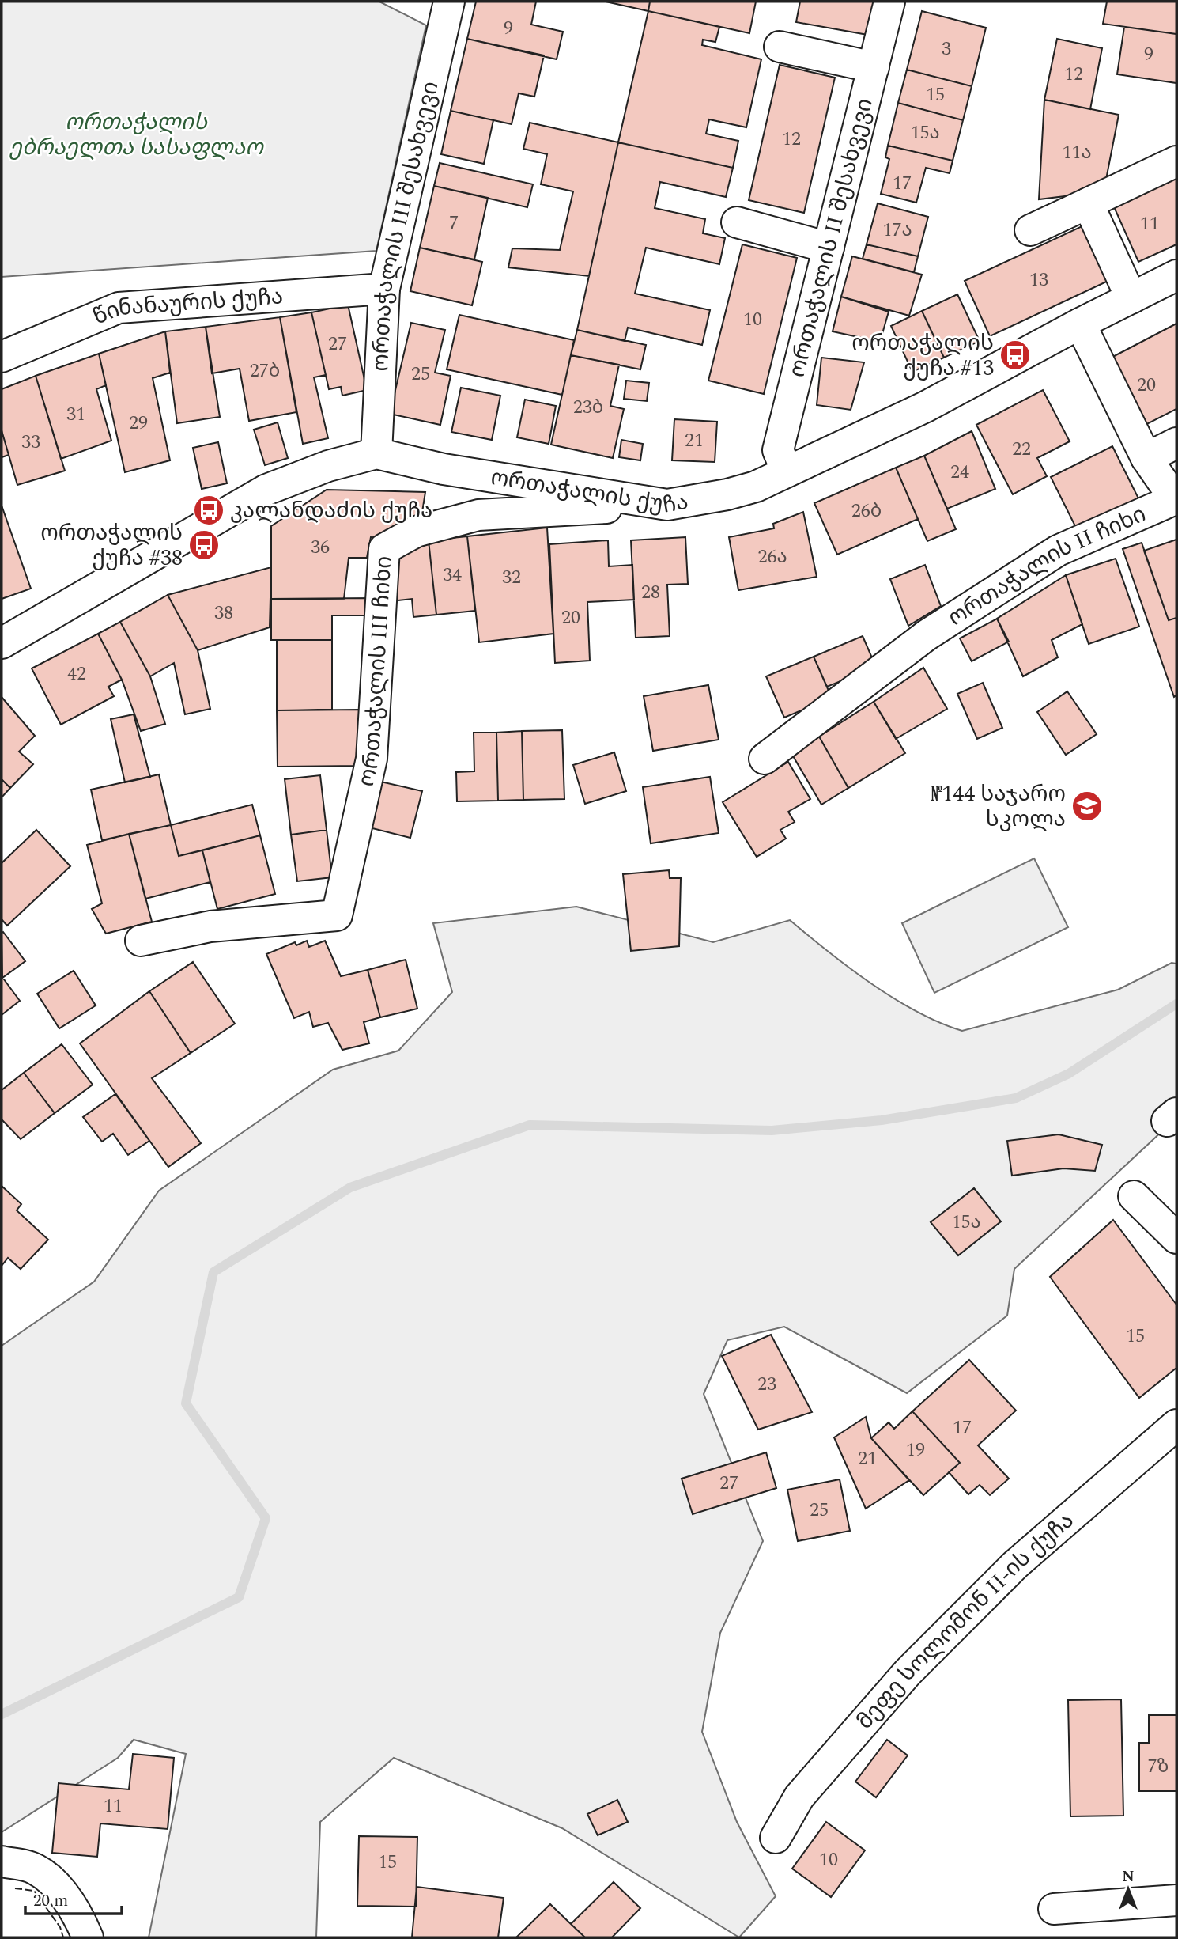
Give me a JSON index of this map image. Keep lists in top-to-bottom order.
{
  "streets": {
    "street": [
      "ორთაჭალის III შესახვევი",
      "ორთაჭალის II შესახვევი",
      "წინანაურის ქუჩა",
      "ორთაჭალის ქუჩა",
      "ორთაჭალის II ჩიხი",
      "ორთაჭალის III ჩიხი",
      "მეფე სოლომონ II-ის ქუჩა"
    ]
  },
  "crossings": [
    ["ორთაჭალის III შესახვევი", "წინანაურის ქუჩა"],
    ["ორთაჭალის III შესახვევი", "ორთაჭალის ქუჩა"],
    ["ორთაჭალის II შესახვევი", "ორთაჭალის ქუჩა"],
    ["ორთაჭალის ქუჩა", "ორთაჭალის II ჩიხი"],
    ["ორთაჭალის ქუჩა", "ორთაჭალის III ჩიხი"]
  ],
  "parks": ["ორთაჭალის ებრაელთა სასაფლაო"],
  "places": {
    "bus stop": ["ორთაჭალის ქუჩა #13", "კალანდაძის ქუჩა", "ორთაჭალის ქუჩა #38"],
    "school or university": ["№144 საჯარო სკოლა"]
  },
  "house_numbers": [
    "9",
    "3",
    "9",
    "12",
    "15",
    "15ა",
    "12",
    "11ა",
    "17",
    "7",
    "11",
    "17ა",
    "13",
    "10",
    "27",
    "27ბ",
    "25",
    "20",
    "23ბ",
    "31",
    "29",
    "21",
    "33",
    "22",
    "24",
    "26ბ",
    "36",
    "26ა",
    "34",
    "32",
    "28",
    "38",
    "20",
    "42",
    "15ა",
    "15",
    "23",
    "17",
    "19",
    "21",
    "27",
    "25",
    "7ზ",
    "11",
    "10",
    "15"
  ],
  "scale_bar": "20 m",
  "north": "top"
}
